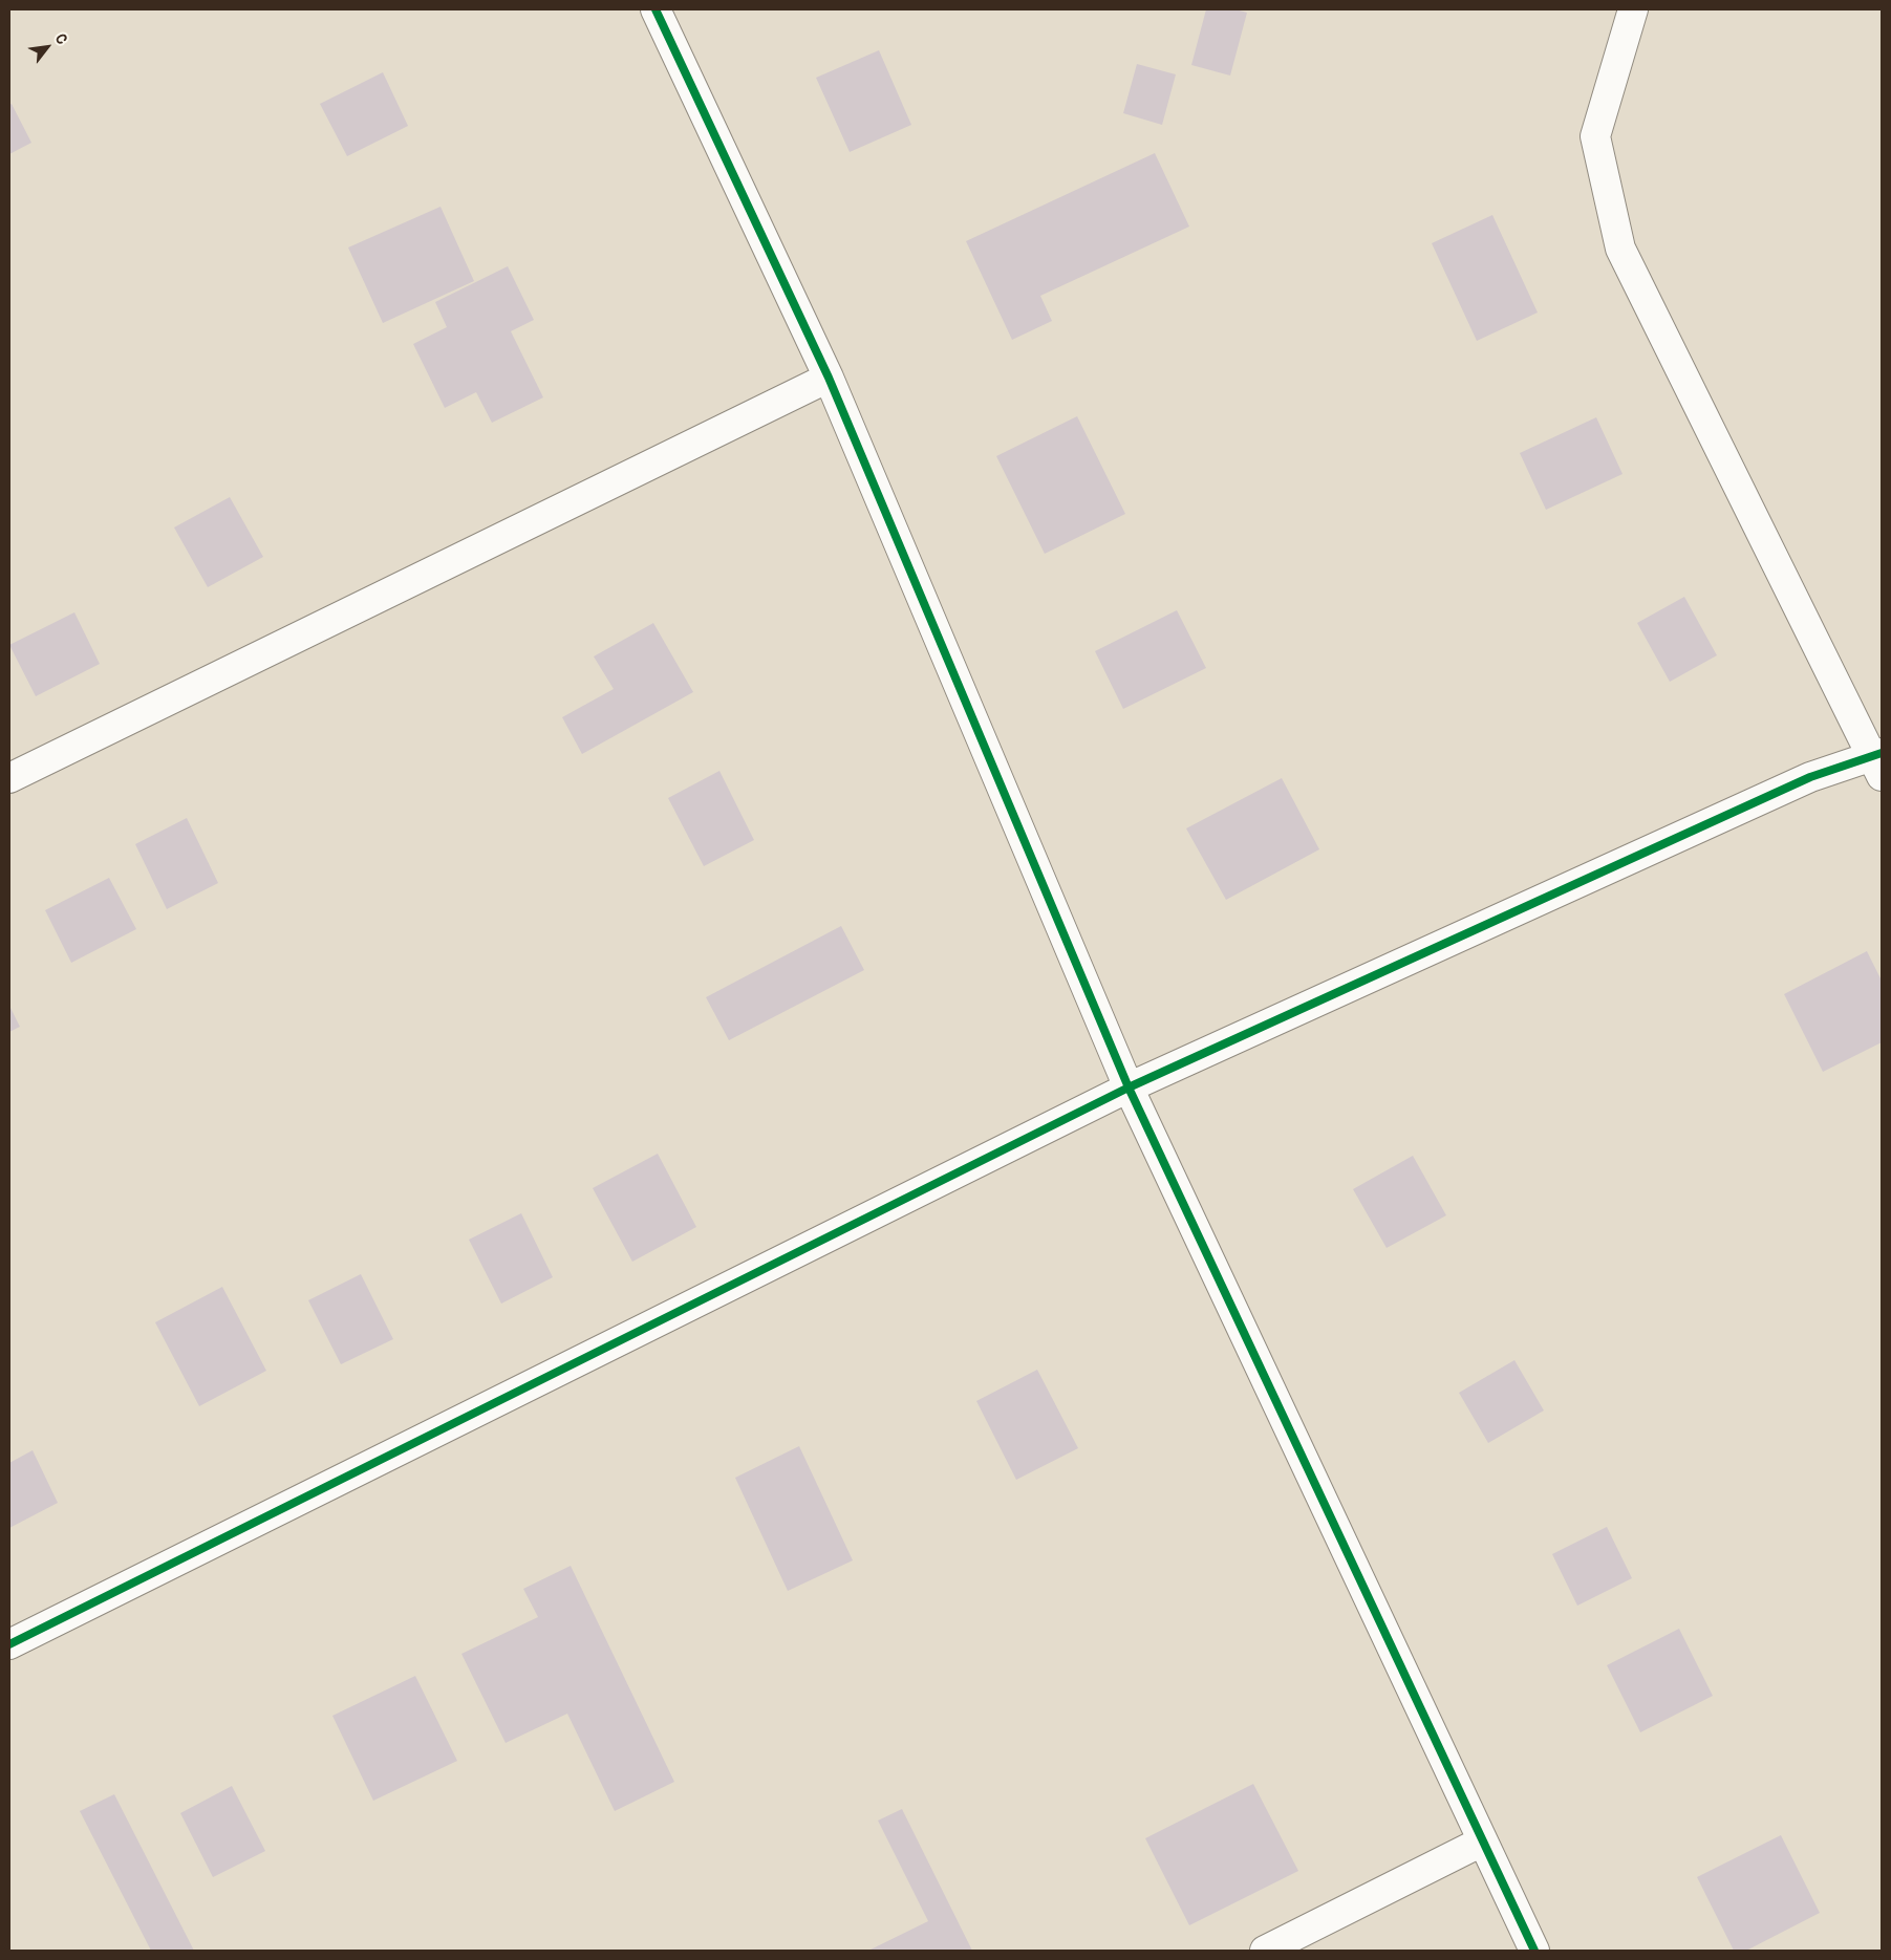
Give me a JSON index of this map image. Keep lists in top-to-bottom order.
{
  "north": "top right"
}
